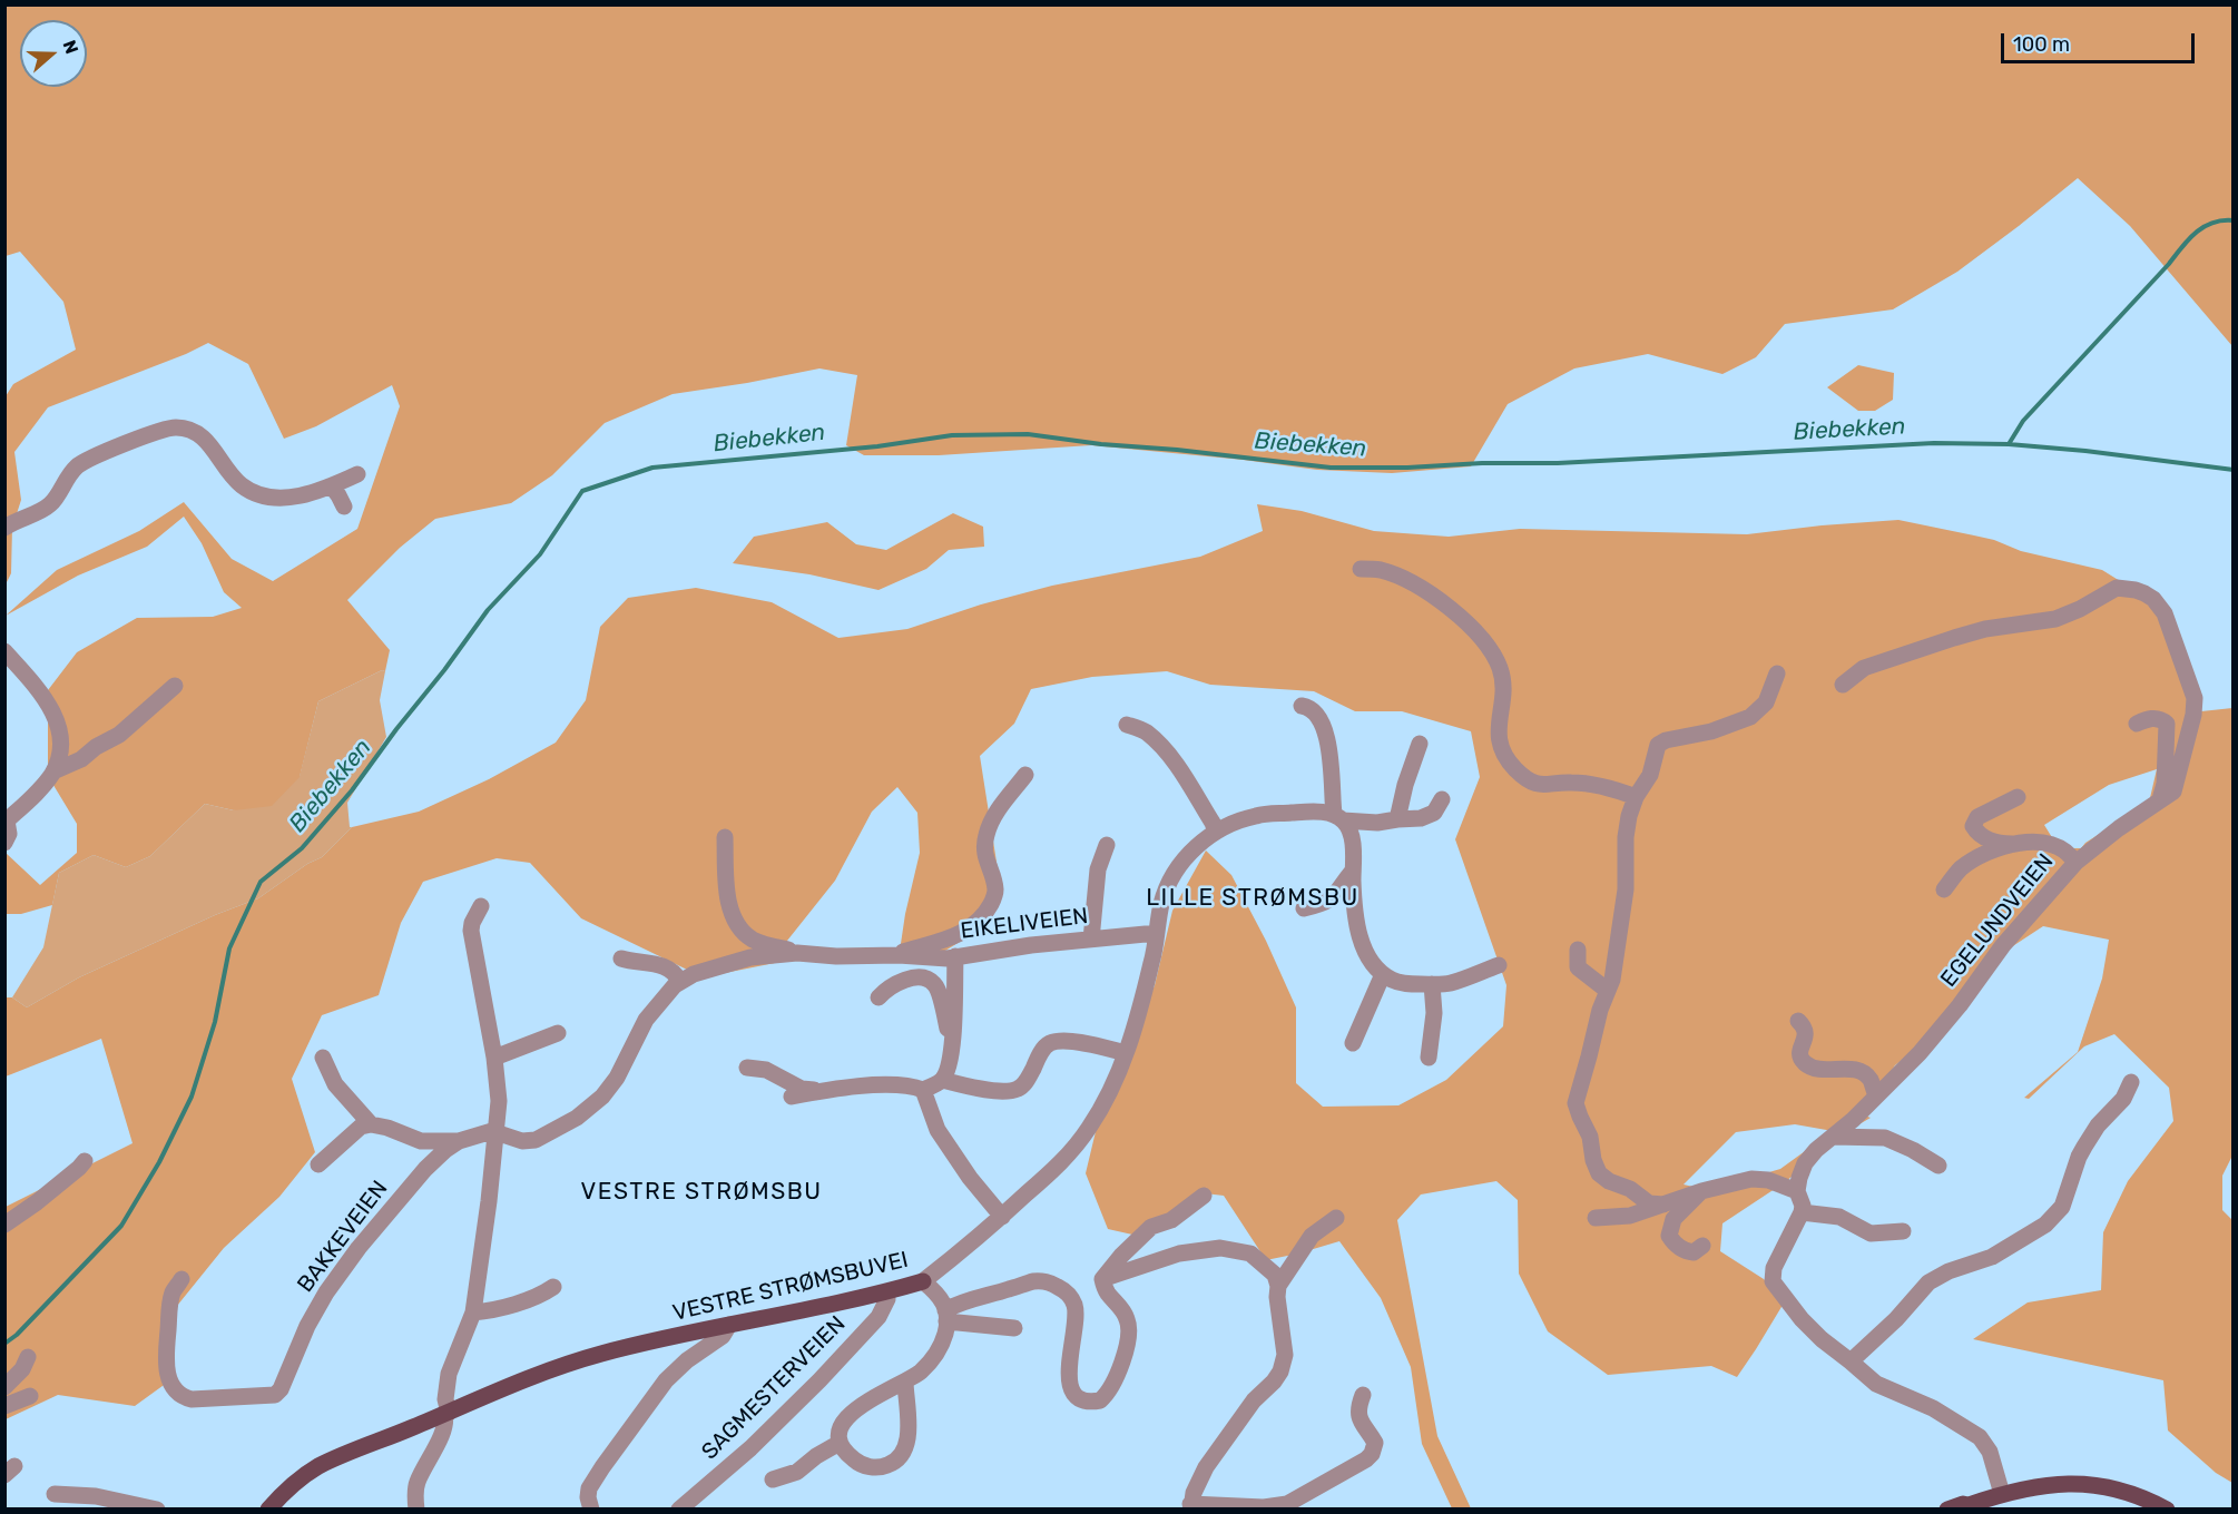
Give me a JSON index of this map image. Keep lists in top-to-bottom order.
{
  "streets": {
    "main road": ["VESTRE STRØMSBUVEI"],
    "street": [
      "EGELUNDVEIEN",
      "EIKELIVEIEN",
      "BAKKEVEIEN",
      "SAGMESTERVEIEN"
    ]
  },
  "crossings": [
    ["EIKELIVEIEN", "BAKKEVEIEN"],
    ["EIKELIVEIEN", "VESTRE STRØMSBUVEI"],
    ["VESTRE STRØMSBUVEI", "SAGMESTERVEIEN"]
  ],
  "districts": ["LILLE STRØMSBU", "VESTRE STRØMSBU"],
  "water": ["Biebekken"],
  "scale_bar": "100 m",
  "north": "right"
}
